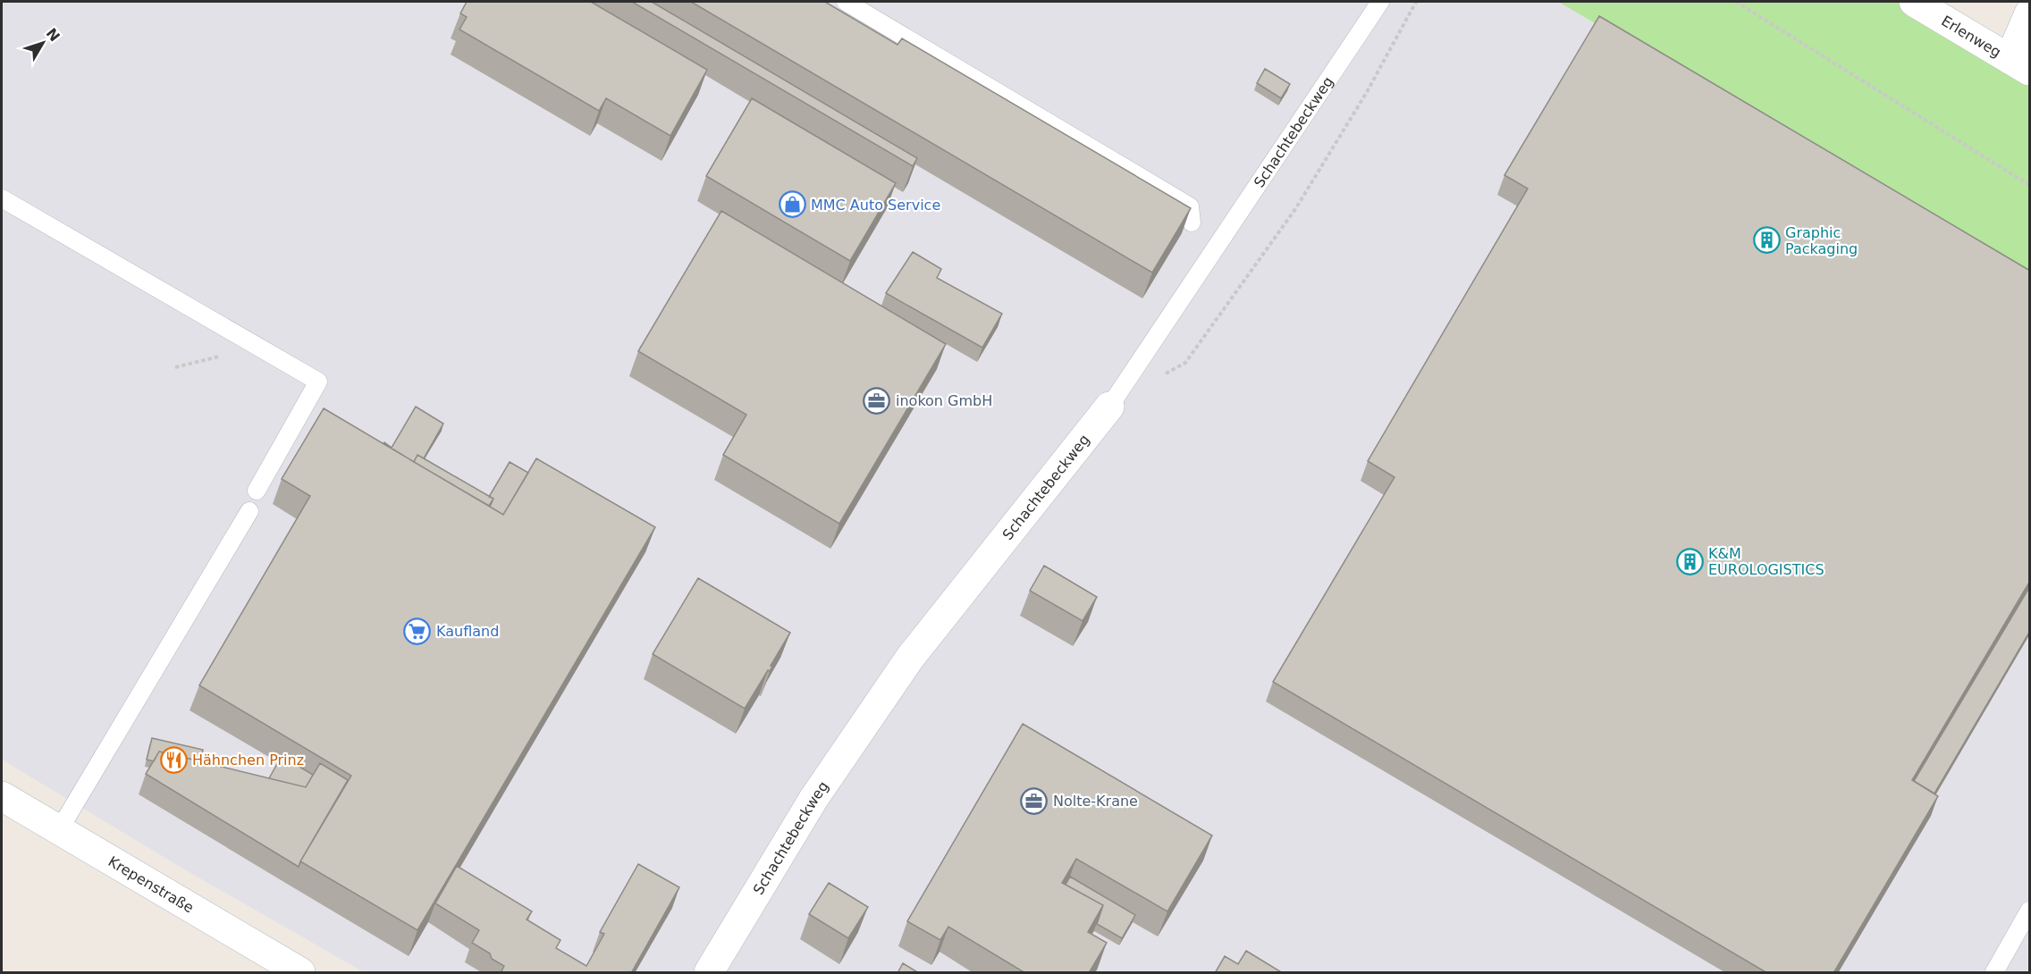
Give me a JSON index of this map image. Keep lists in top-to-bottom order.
{
  "streets": {
    "street": ["Erlenweg", "Schachtebeckweg", "Krepenstraße"]
  },
  "places": {
    "shop": ["MMC Auto Service"],
    "building": ["Graphic Packaging", "K&M EUROLOGISTICS"],
    "office": ["inokon GmbH", "Nolte-Krane"],
    "supermarket": ["Kaufland"],
    "restaurant": ["Hähnchen Prinz"]
  },
  "north": "top right"
}
